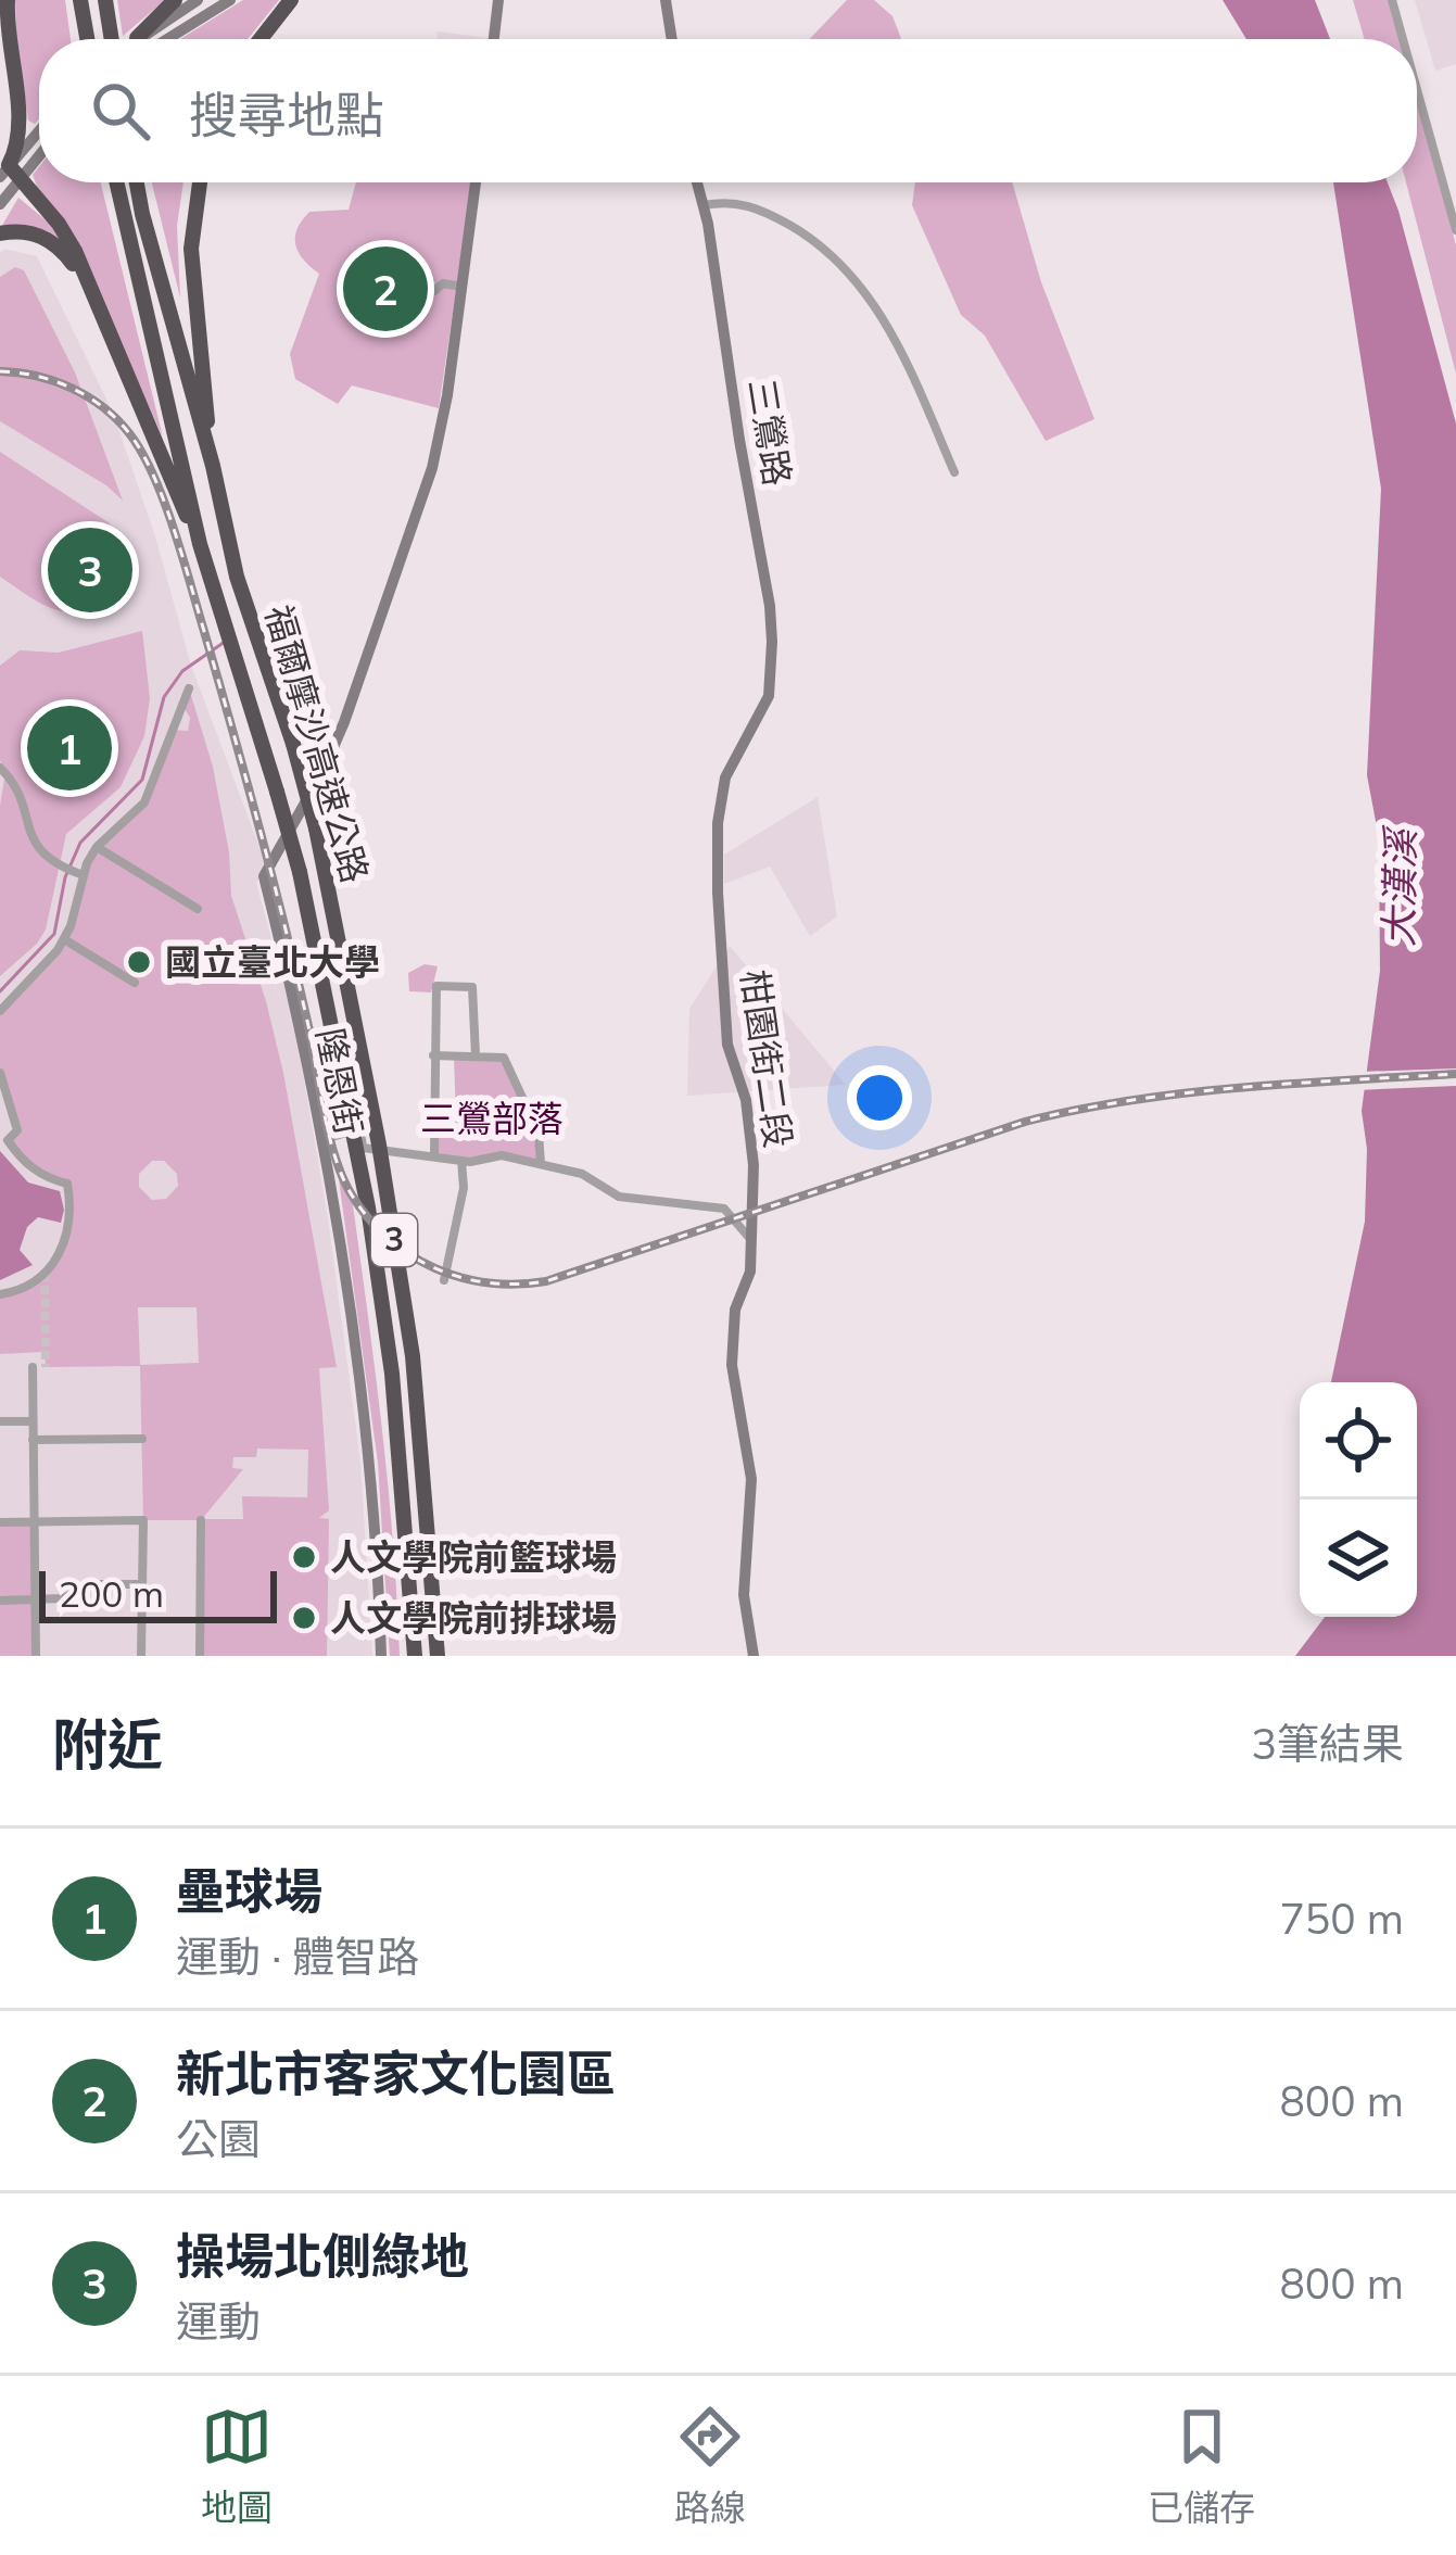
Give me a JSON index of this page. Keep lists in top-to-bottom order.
{
  "streets": {
    "highway": ["福爾摩沙高速公路", "3"],
    "street": ["三鶯路", "柑園街二段", "隆恩街"]
  },
  "crossings": [
    ["三鶯路", "柑園街二段"]
  ],
  "water": ["大漢溪"],
  "parks": ["三鶯部落"],
  "places": ["國立臺北大學", "人文學院前籃球場", "人文學院前排球場"],
  "scale_bar": "200 m",
  "page": {
    "search": "搜尋地點",
    "pins": ["2", "3", "1"],
    "scale": "200 m",
    "heading": ["附近", "3筆結果"],
    "list": [
      {
        "mark": "1",
        "name": "壘球場",
        "note": "運動 · 體智路",
        "value": "750 m"
      },
      {
        "mark": "2",
        "name": "新北市客家文化園區",
        "note": "公園",
        "value": "800 m"
      },
      {
        "mark": "3",
        "name": "操場北側綠地",
        "note": "運動",
        "value": "800 m"
      }
    ],
    "nav": ["地圖", "路線", "已儲存"]
  }
}
